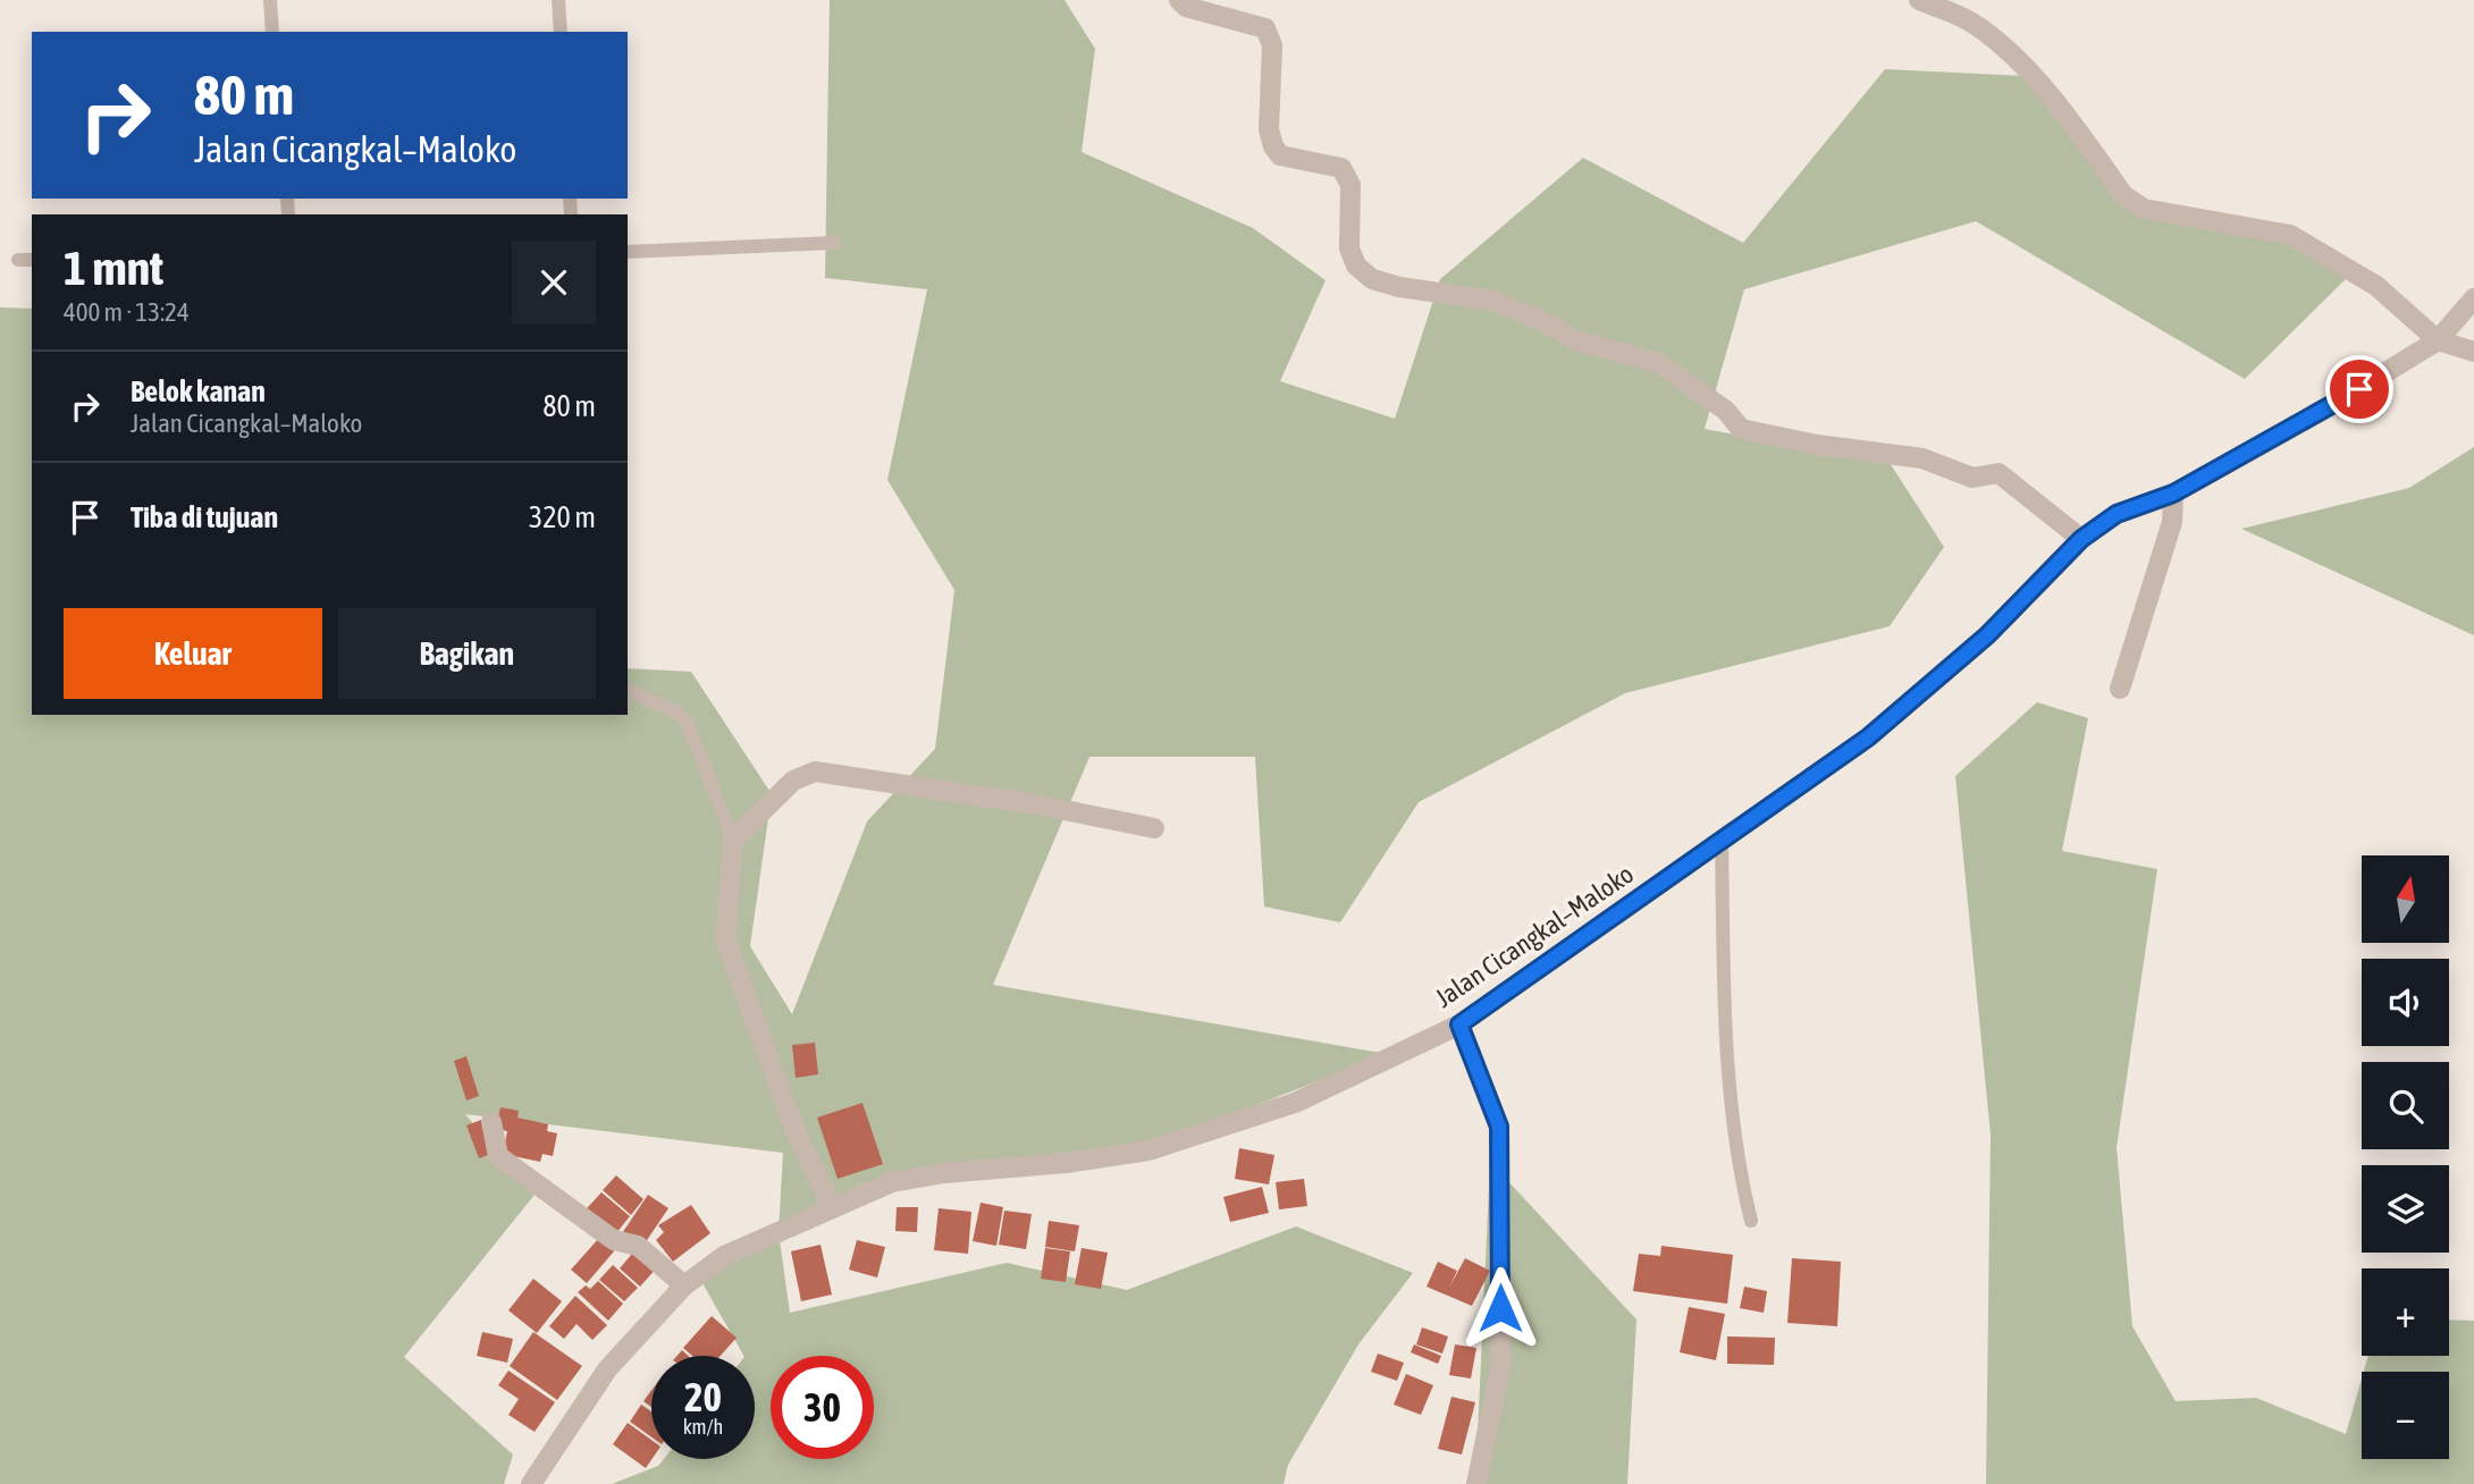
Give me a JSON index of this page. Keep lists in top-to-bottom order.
{
  "streets": {
    "street": ["Jalan Cicangkal–Maloko"]
  },
  "north": "top",
  "page": {
    "turn": ["80 m", "Jalan Cicangkal–Maloko"],
    "heading": ["1 mnt", "400 m · 13:24"],
    "list": [
      {
        "name": "Belok kanan",
        "note": "Jalan Cicangkal–Maloko",
        "value": "80 m"
      },
      {
        "name": "Tiba di tujuan",
        "value": "320 m"
      }
    ],
    "buttons": ["Keluar", "Bagikan"],
    "map_buttons": ["+", "−"],
    "speed": "20 km/h",
    "limit": "30"
  }
}
